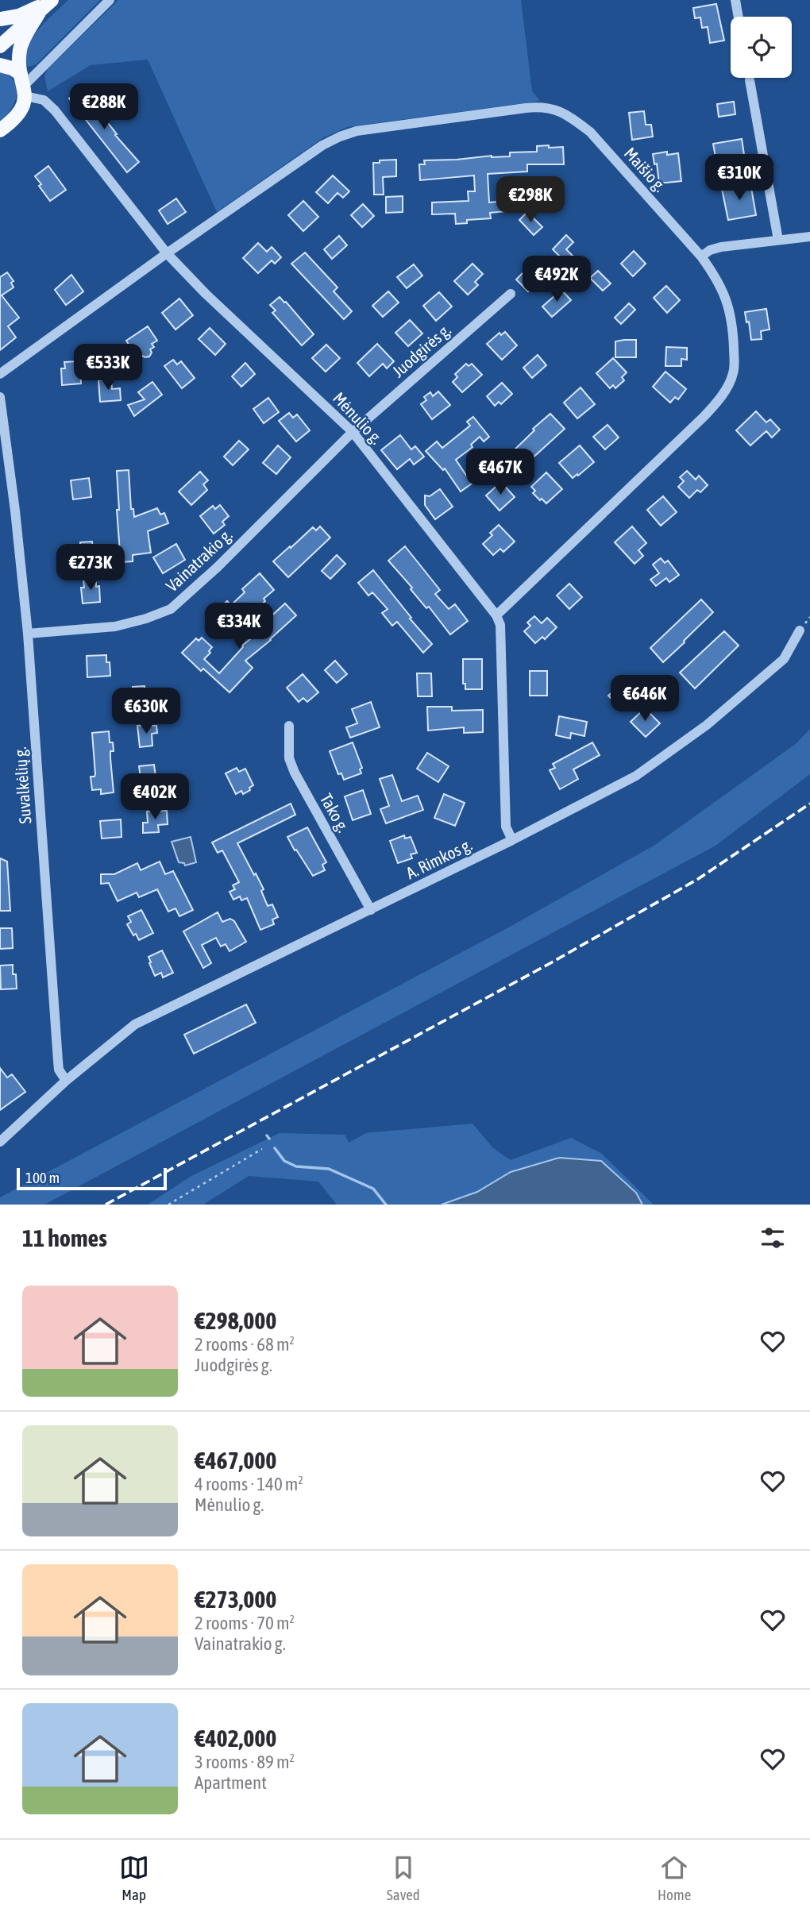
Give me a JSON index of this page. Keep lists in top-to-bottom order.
{
  "streets": {
    "street": [
      "Maišio g.",
      "Juodgirės g.",
      "Mėnulio g.",
      "Vainatrakio g.",
      "Suvalkėlių g.",
      "Tako g.",
      "A. Rimkos g."
    ]
  },
  "crossings": [
    ["Maišio g.", "Mėnulio g."],
    ["Juodgirės g.", "Mėnulio g."],
    ["Juodgirės g.", "Vainatrakio g."],
    ["Mėnulio g.", "Vainatrakio g."],
    ["Mėnulio g.", "A. Rimkos g."],
    ["Vainatrakio g.", "Suvalkėlių g."],
    ["Suvalkėlių g.", "A. Rimkos g."],
    ["Tako g.", "A. Rimkos g."]
  ],
  "scale_bar": "100 m",
  "page": {
    "price": [
      "€288K",
      "€310K",
      "€298K",
      "€492K",
      "€533K",
      "€467K",
      "€273K",
      "€334K",
      "€646K",
      "€630K",
      "€402K"
    ],
    "scale": "100 m",
    "heading": "11 homes",
    "list": [
      {
        "name": "€298,000",
        "note": "2 rooms · 68 m² · Juodgirės g."
      },
      {
        "name": "€467,000",
        "note": "4 rooms · 140 m² · Mėnulio g."
      },
      {
        "name": "€273,000",
        "note": "2 rooms · 70 m² · Vainatrakio g."
      },
      {
        "name": "€402,000",
        "note": "3 rooms · 89 m² · Apartment"
      }
    ],
    "tabs": ["Map", "Saved", "Home"]
  }
}
